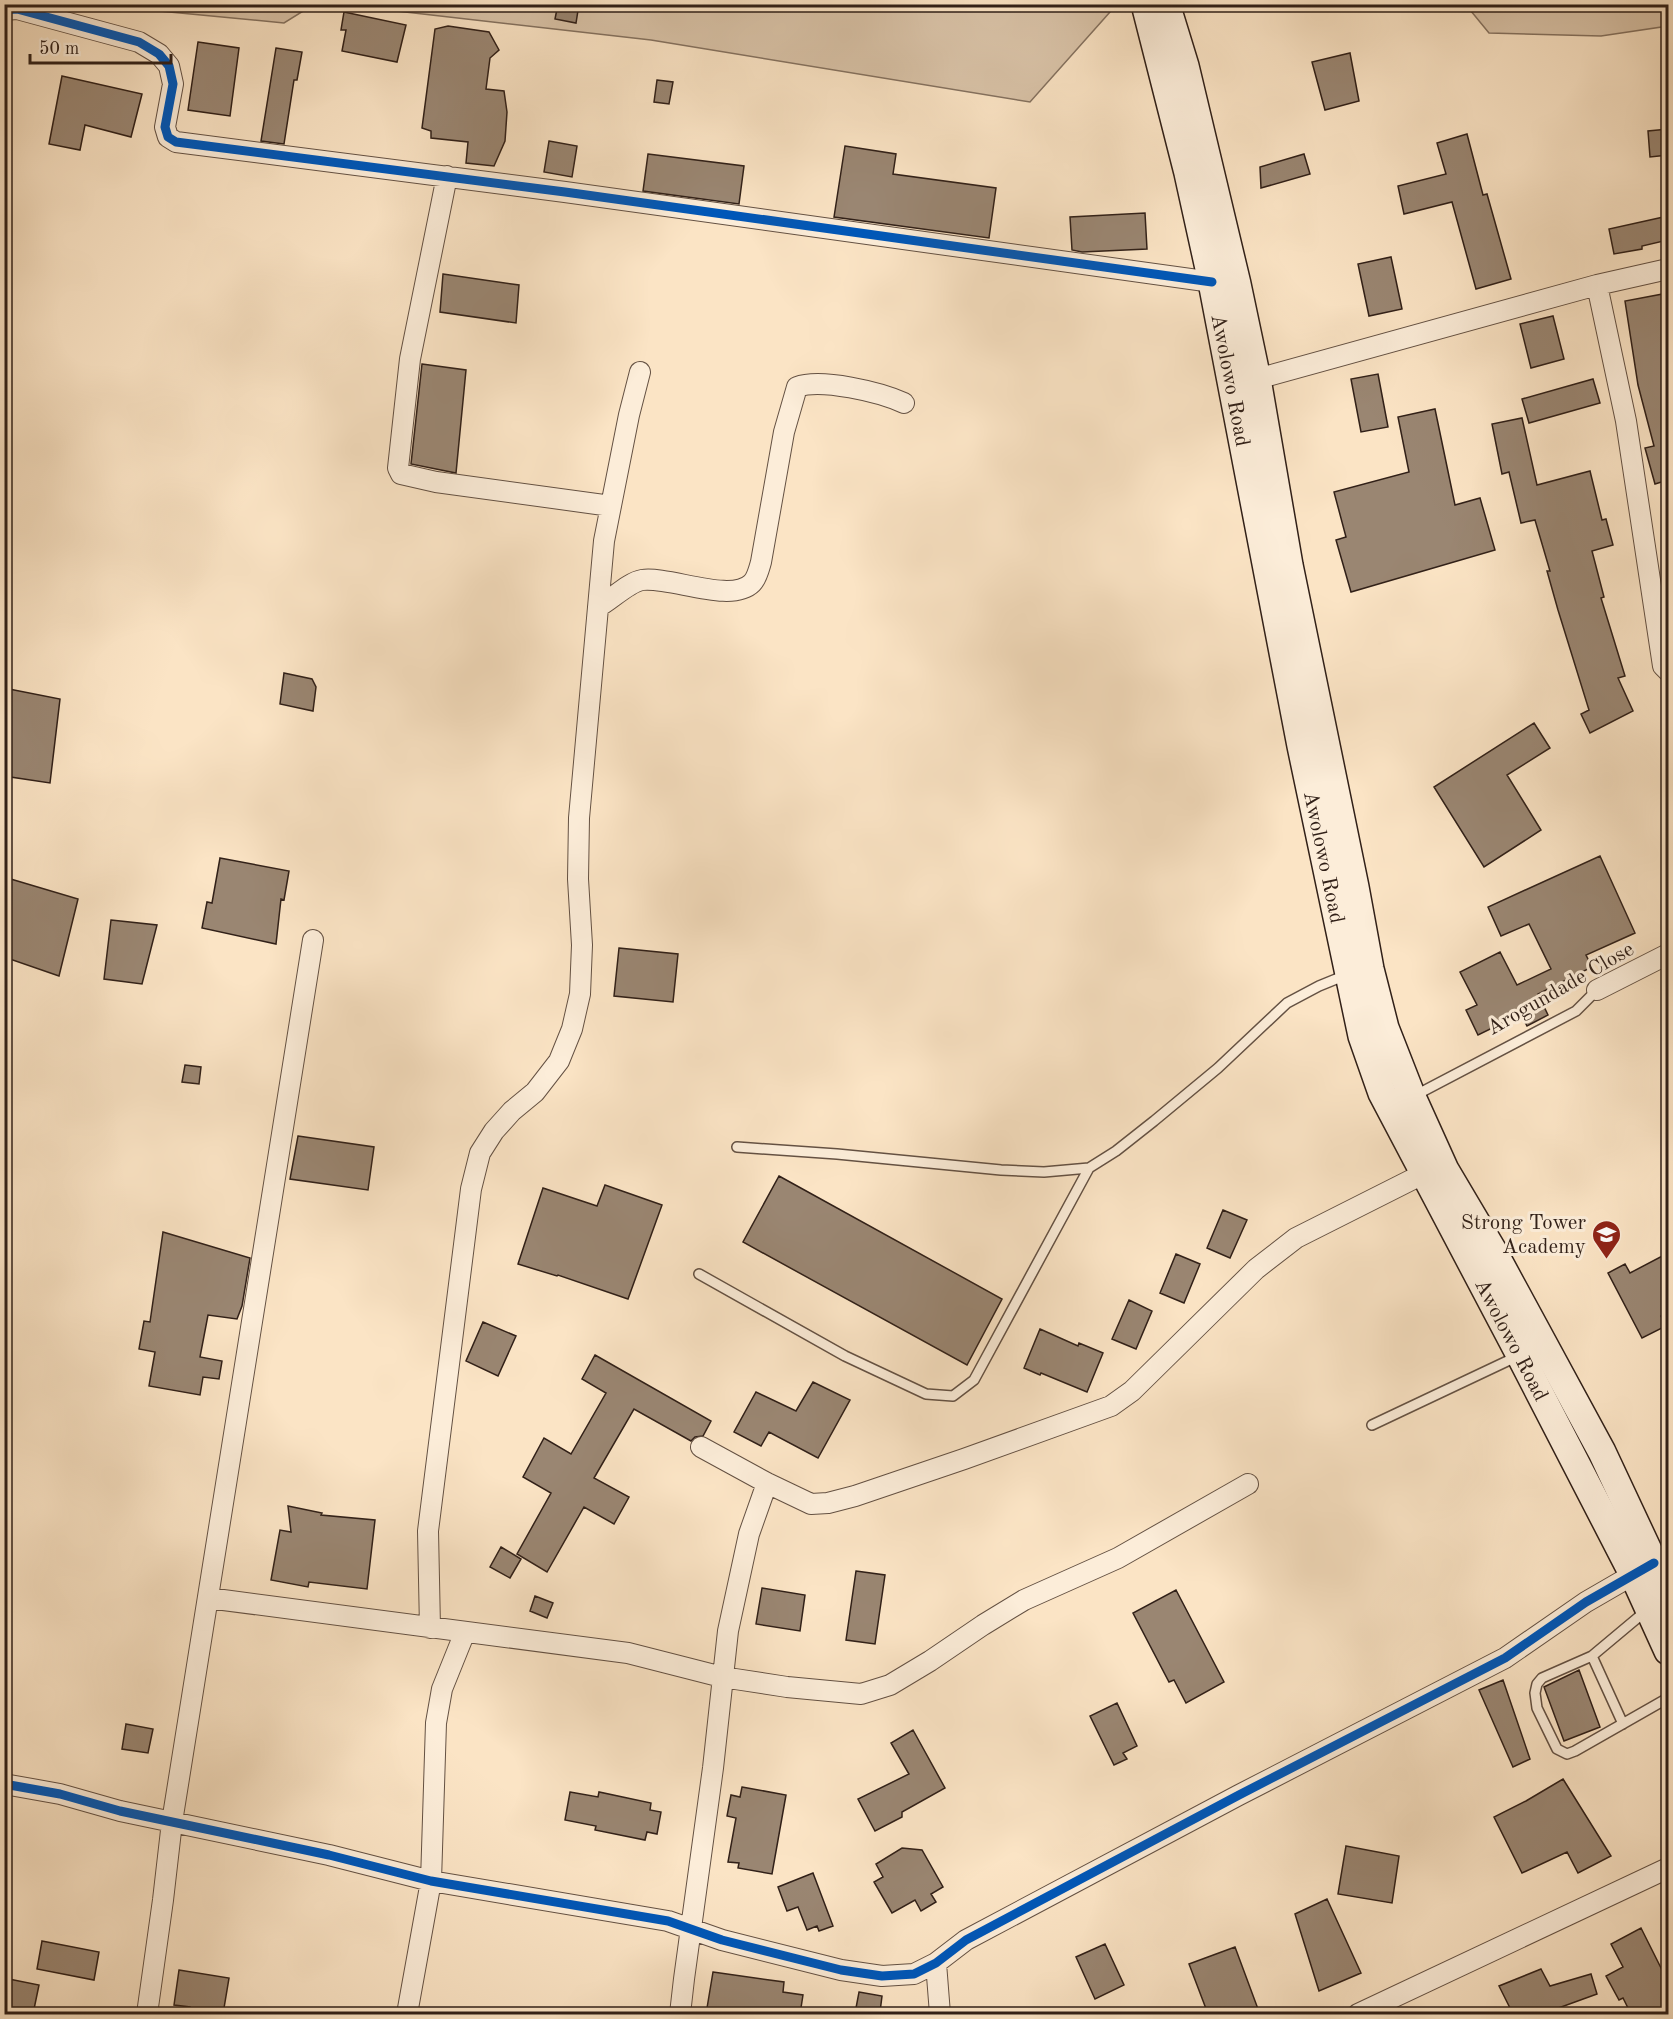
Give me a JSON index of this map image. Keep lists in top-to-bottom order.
{
  "streets": {
    "main road": ["Awolowo Road"],
    "street": ["Arogundade Close"]
  },
  "crossings": [
    ["Awolowo Road", "Arogundade Close"]
  ],
  "places": {
    "school or university": ["Strong Tower Academy"]
  },
  "scale_bar": "50 m"
}
